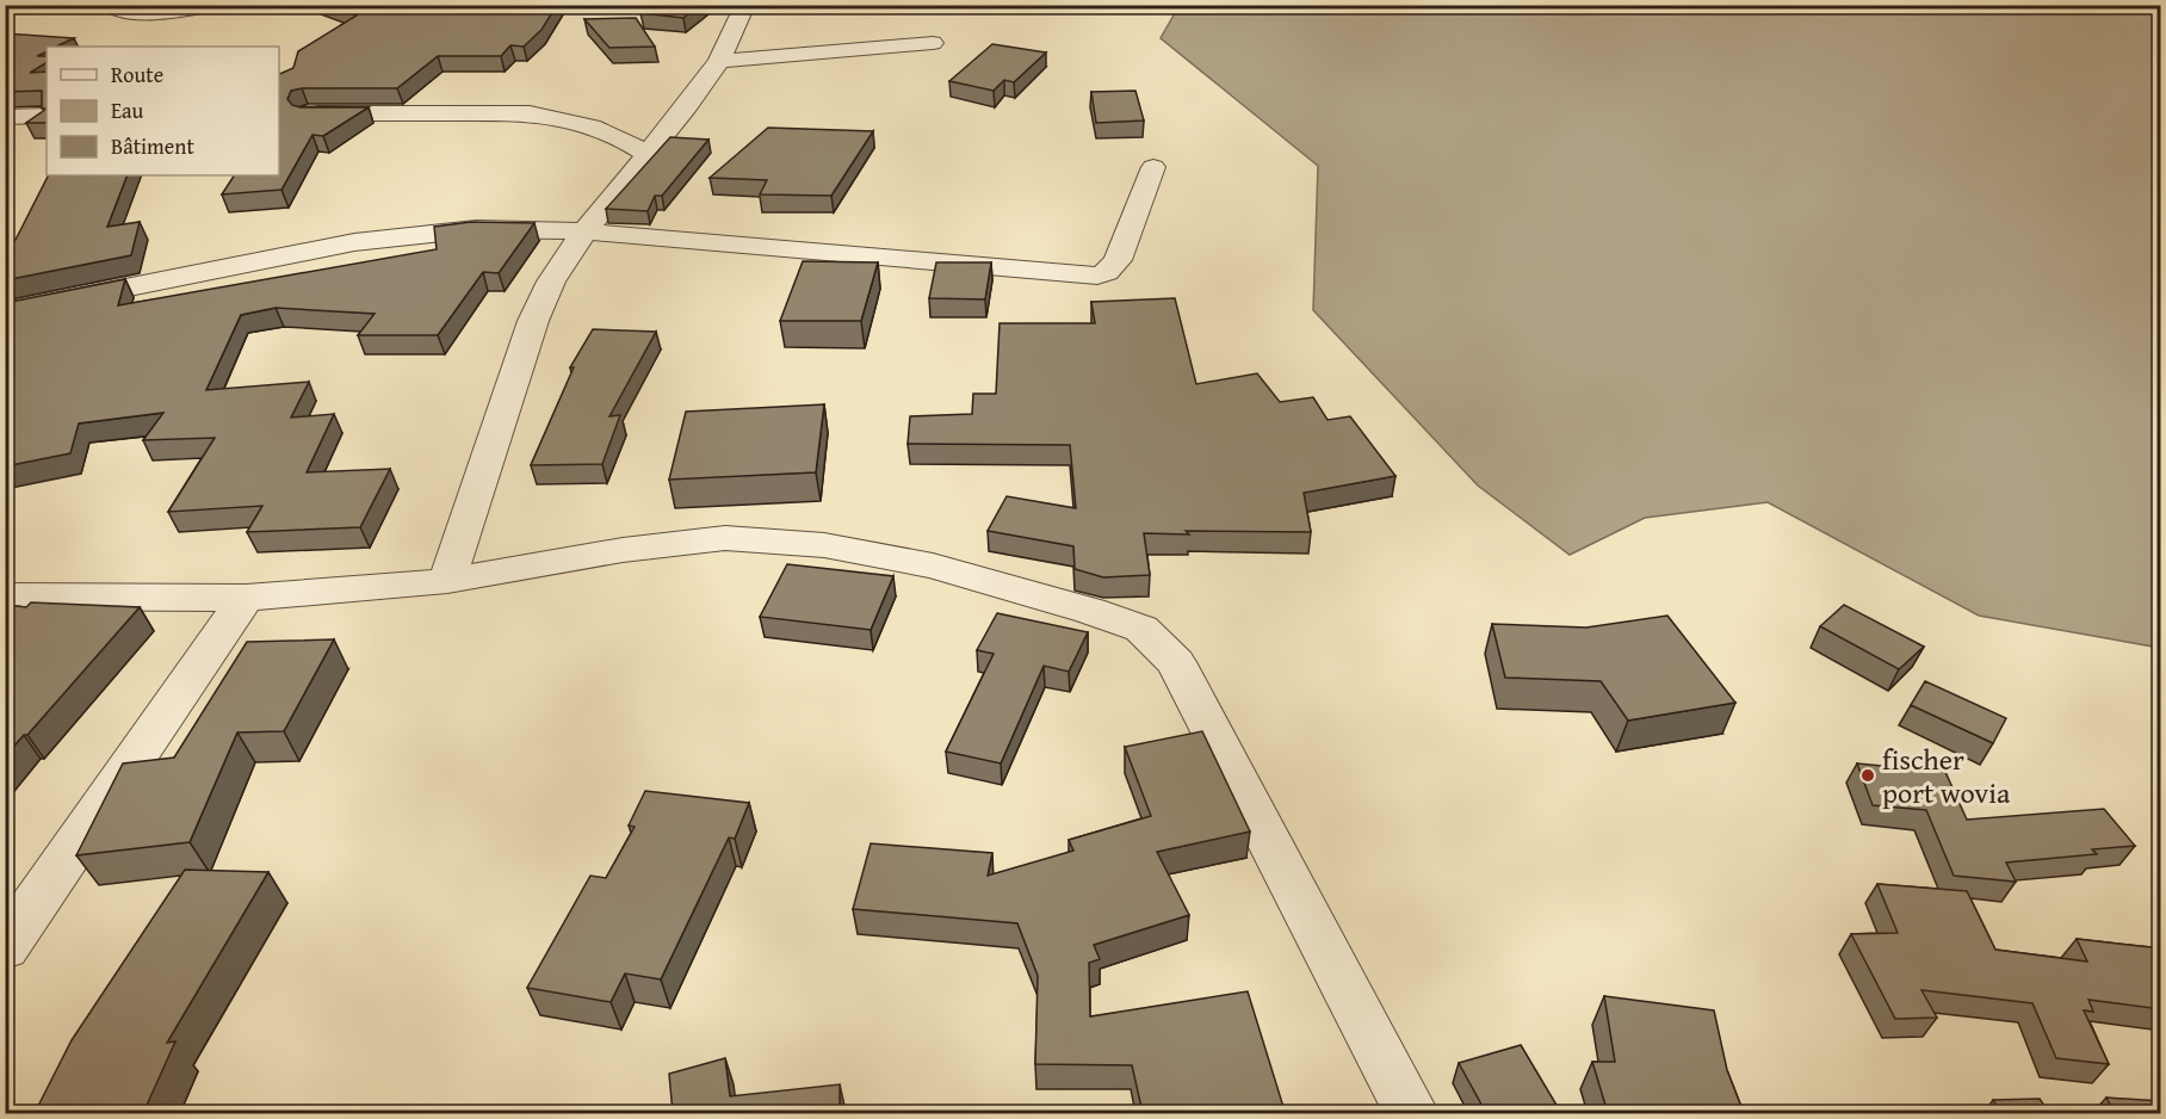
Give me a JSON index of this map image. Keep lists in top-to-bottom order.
{
  "places": ["fischer port wovia"],
  "legend": ["Route", "Eau", "Bâtiment"]
}
